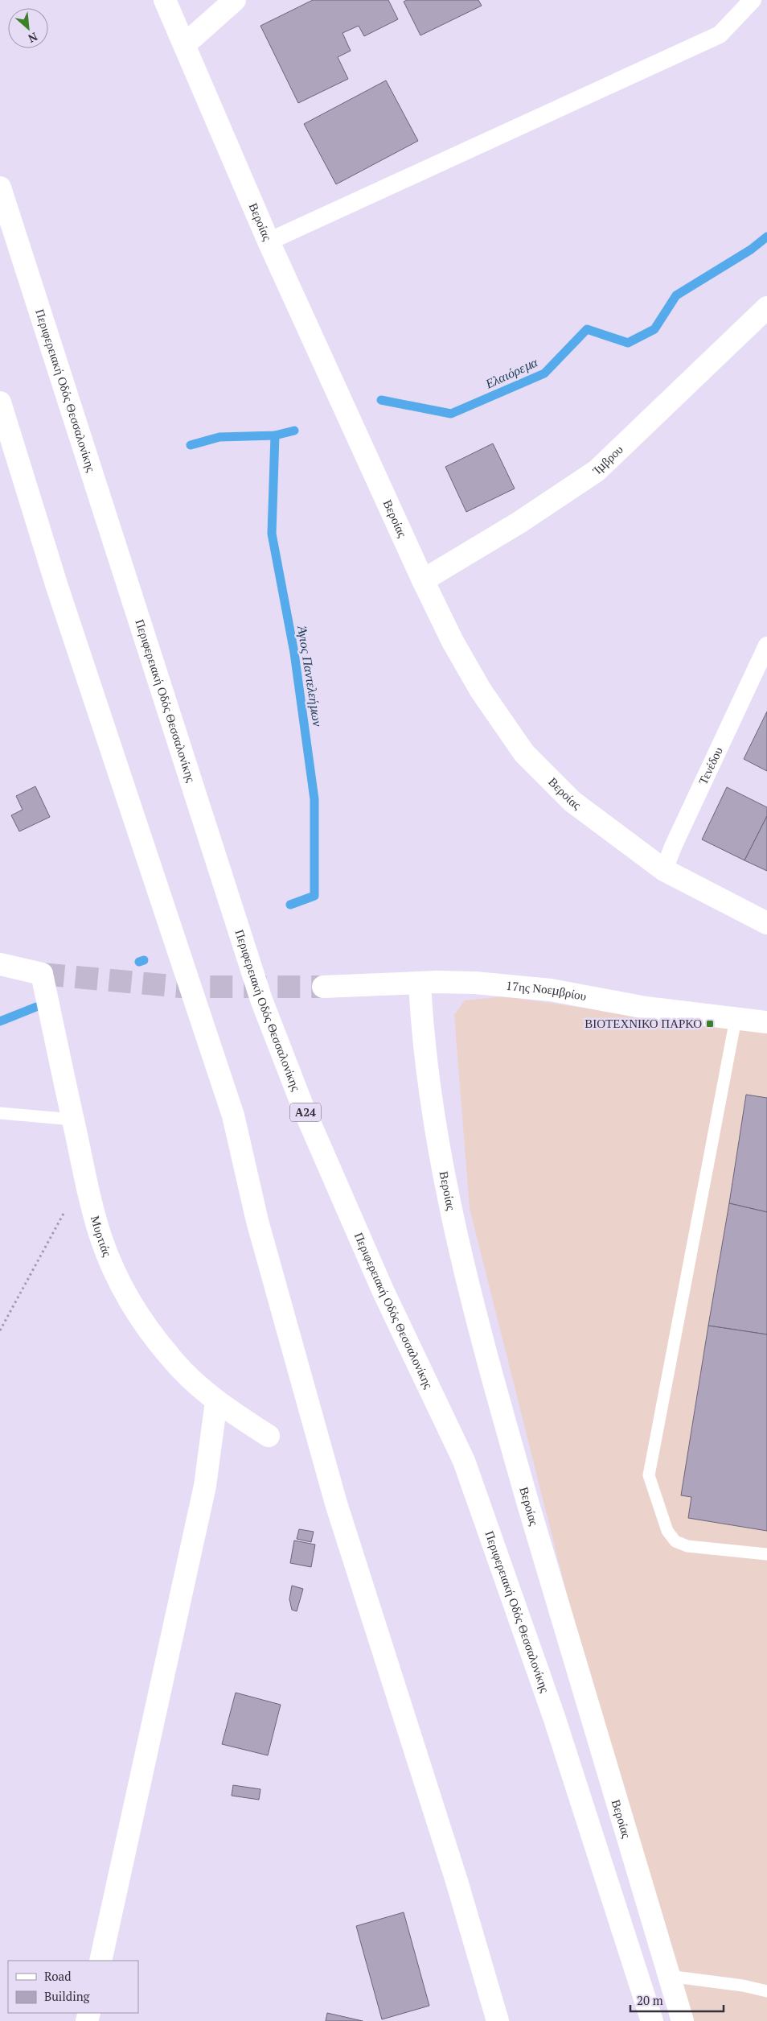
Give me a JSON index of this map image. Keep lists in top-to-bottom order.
{
  "streets": {
    "main road": [
      "Βεροίας",
      "Περιφερειακή Οδός Θεσσαλονίκης",
      "Ίμβρου",
      "17ης Νοεμβρίου",
      "Α24",
      "Μυρτιάς"
    ],
    "street": ["Τενέδου"]
  },
  "crossings": [
    ["Βεροίας", "Ίμβρου"],
    ["Βεροίας", "Τενέδου"],
    ["Βεροίας", "17ης Νοεμβρίου"]
  ],
  "water": ["Ελαιόρεμα", "Άγιος Παντελεήμων"],
  "places": {
    "transit": ["ΒΙΟΤΕΧΝΙΚΟ ΠΑΡΚΟ"]
  },
  "legend": ["Road", "Building"],
  "scale_bar": "20 m",
  "north": "bottom right"
}
